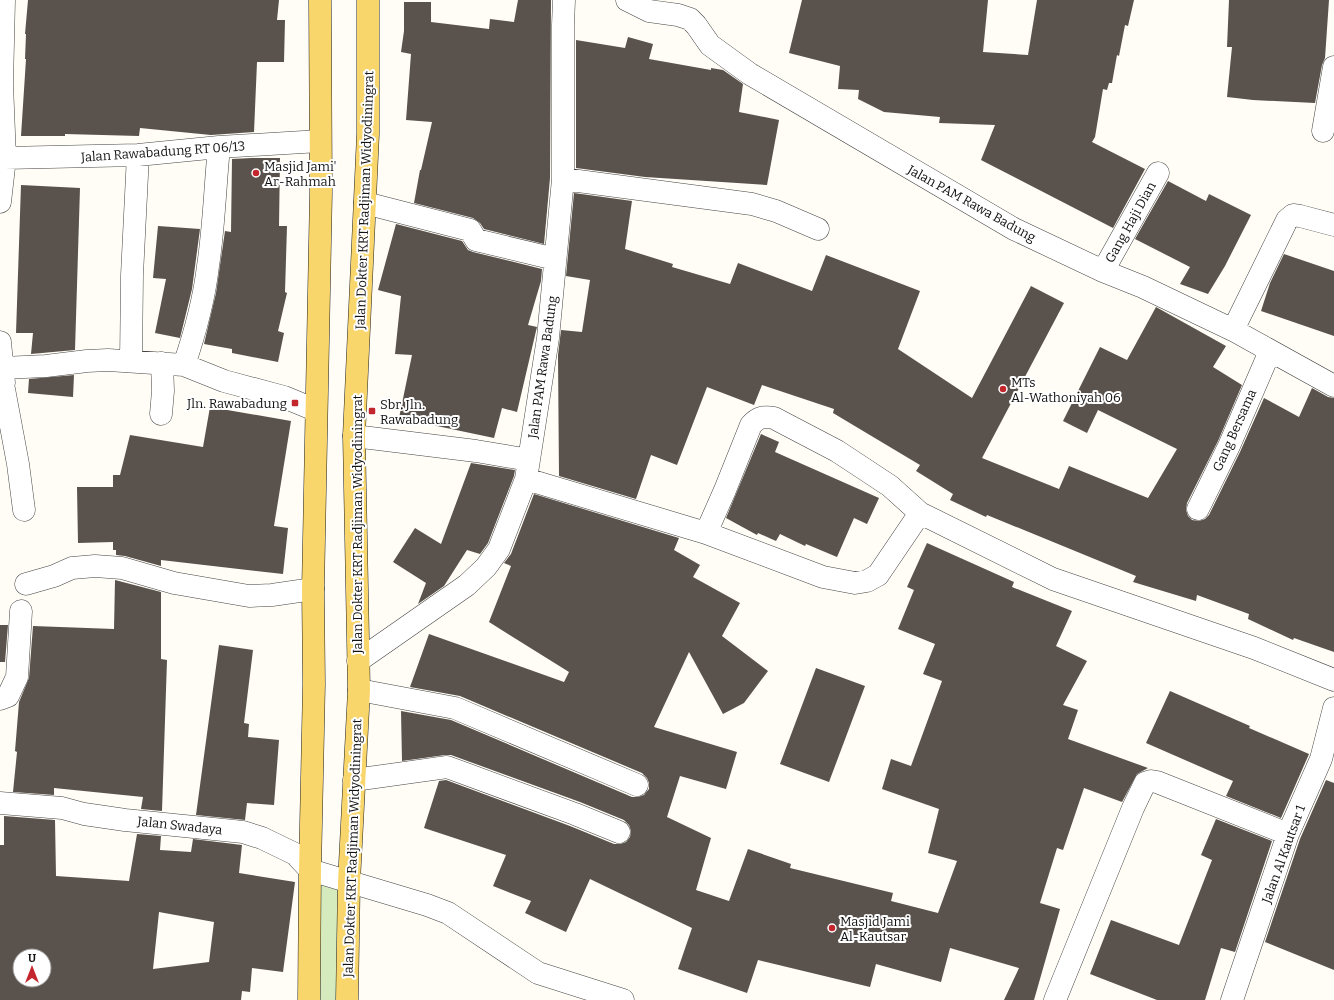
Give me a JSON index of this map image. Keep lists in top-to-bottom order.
{
  "streets": {
    "main road": ["Jalan Dokter KRT Radjiman Widyodiningrat"],
    "street": [
      "Jalan Rawabadung RT 06/13",
      "Jalan PAM Rawa Badung",
      "Gang Haji Dian",
      "Gang Bersama",
      "Jalan Swadaya",
      "Jalan Al Kautsar 1"
    ]
  },
  "crossings": [
    ["Jalan Dokter KRT Radjiman Widyodiningrat", "Jalan PAM Rawa Badung"],
    ["Jalan Dokter KRT Radjiman Widyodiningrat", "Jalan Swadaya"],
    ["Jalan PAM Rawa Badung", "Gang Haji Dian"],
    ["Jalan PAM Rawa Badung", "Gang Bersama"]
  ],
  "places": {
    "other": ["Masjid Jami' Ar-Rahmah", "MTs Al-Wathoniyah 06", "Masjid Jami Al-Kautsar"],
    "transit": ["Jln. Rawabadung", "Sbr. Jln. Rawabadung"]
  },
  "north": "top"
}
